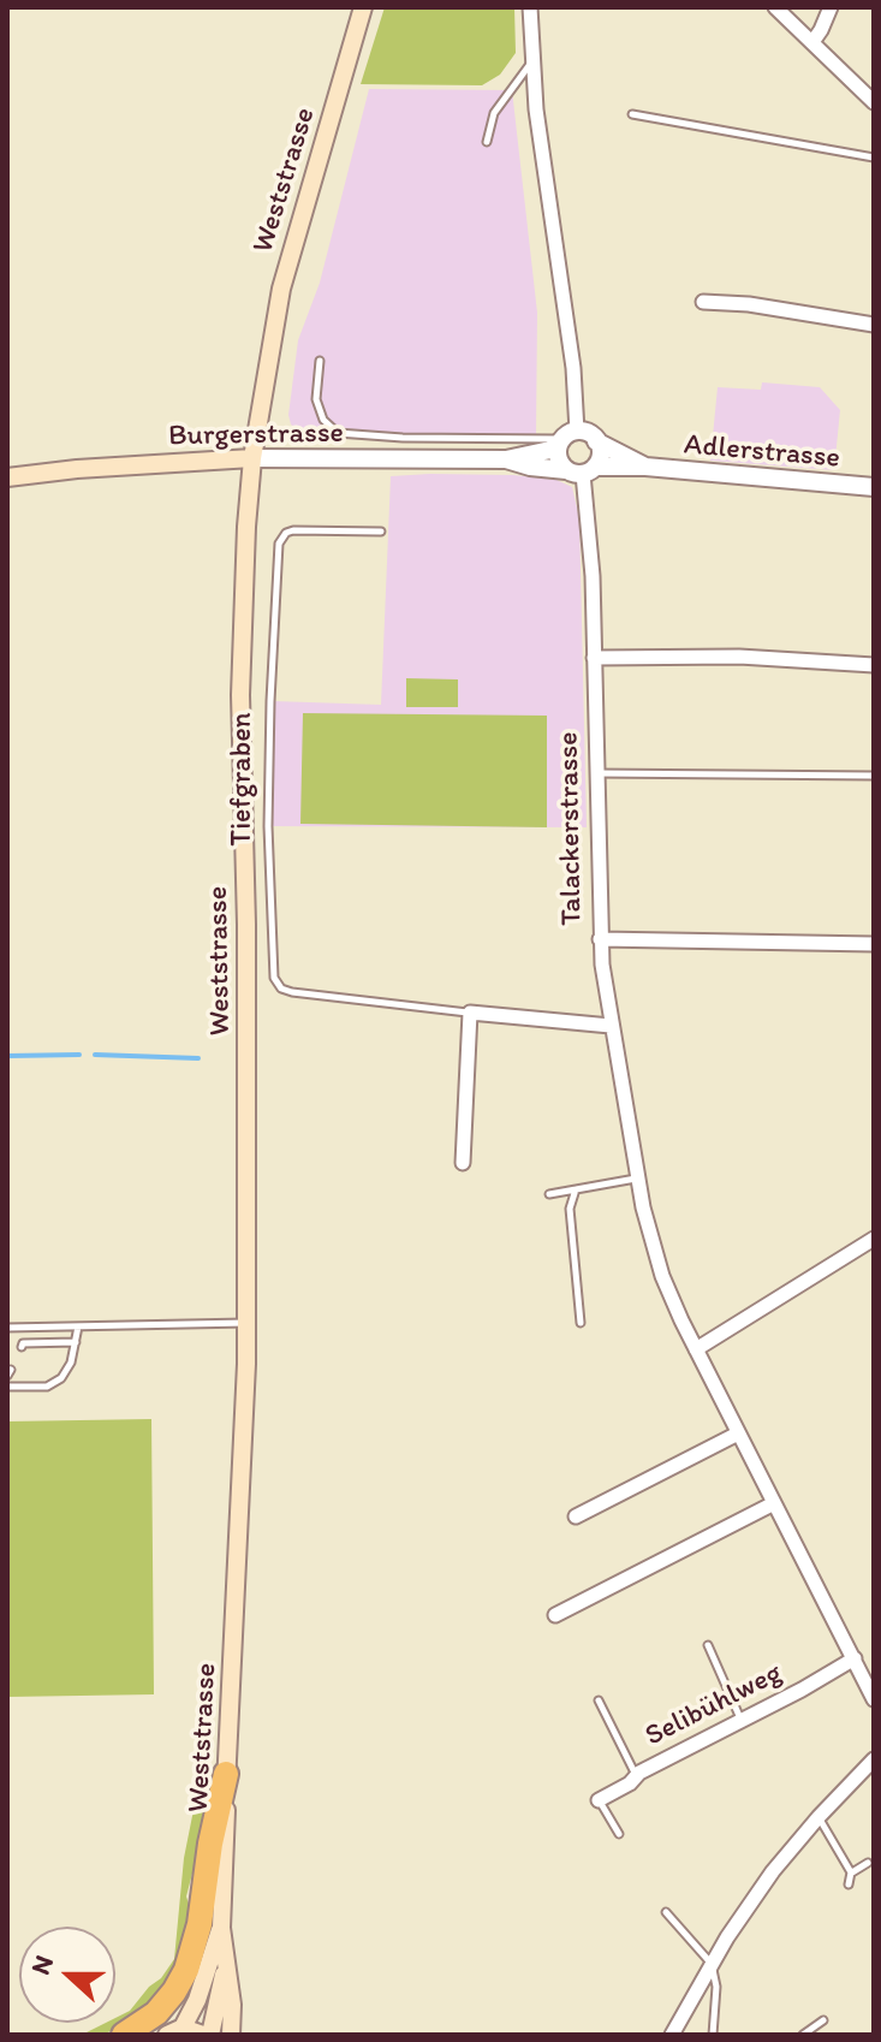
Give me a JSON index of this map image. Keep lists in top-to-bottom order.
{
  "streets": {
    "main road": ["Weststrasse", "Burgerstrasse"],
    "street": [
      "Adlerstrasse",
      "Tiefgraben",
      "Talackerstrasse",
      "Selibühlweg"
    ]
  },
  "crossings": [
    ["Weststrasse", "Burgerstrasse"],
    ["Burgerstrasse", "Adlerstrasse"],
    ["Burgerstrasse", "Talackerstrasse"],
    ["Adlerstrasse", "Talackerstrasse"],
    ["Tiefgraben", "Talackerstrasse"],
    ["Talackerstrasse", "Selibühlweg"]
  ],
  "north": "left"
}
